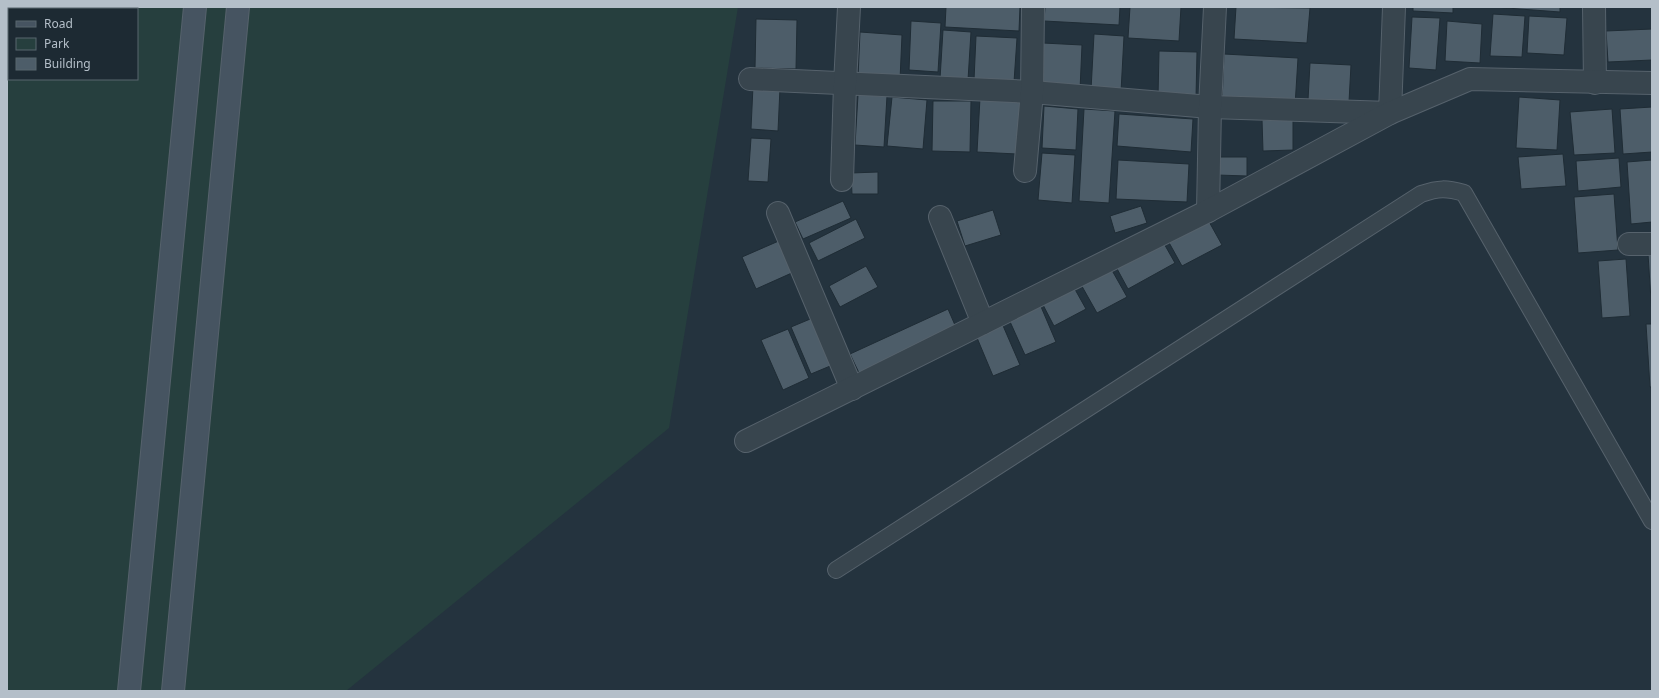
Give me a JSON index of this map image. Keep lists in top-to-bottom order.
{
  "legend": ["Road", "Park", "Building"]
}
